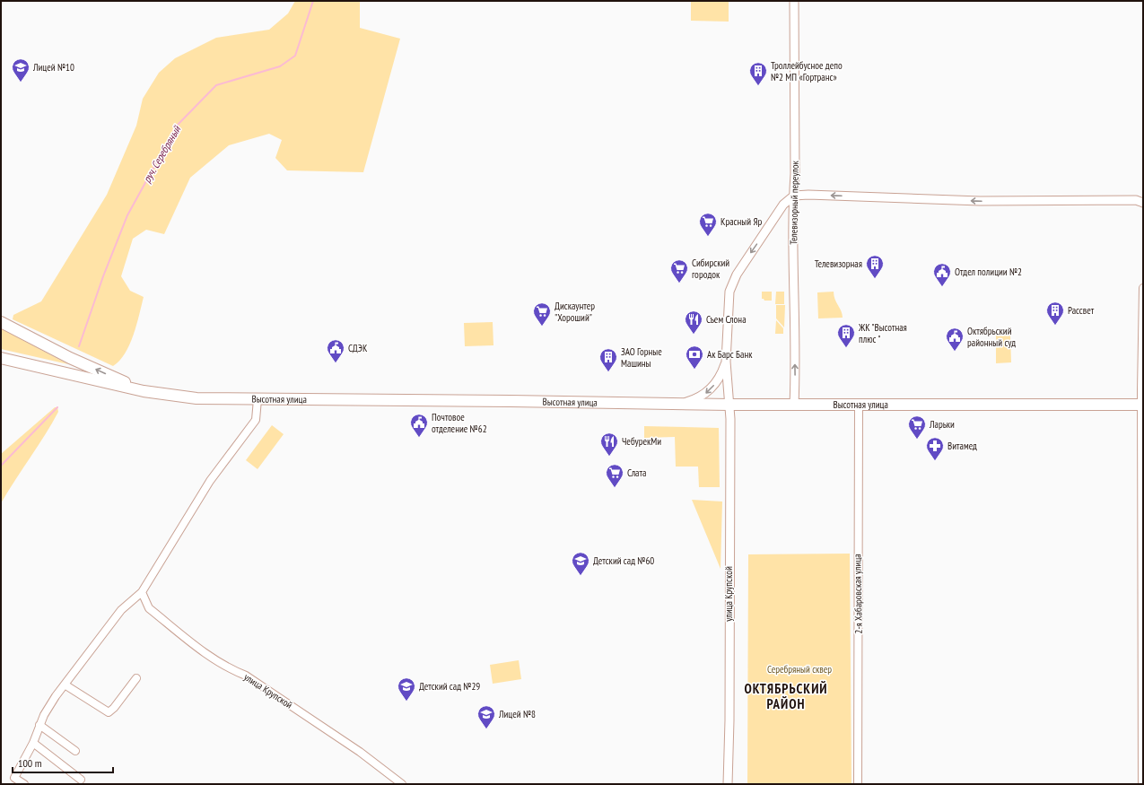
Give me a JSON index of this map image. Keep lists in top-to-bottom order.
{
  "streets": {
    "main road": ["Высотная улица"],
    "street": ["Телевизорный переулок", "улица Крупской", "2-я Хабаровская улица"]
  },
  "crossings": [
    ["Телевизорный переулок", "Высотная улица"],
    ["Высотная улица", "улица Крупской"],
    ["Высотная улица", "2-я Хабаровская улица"]
  ],
  "one_way": ["Телевизорный переулок"],
  "districts": ["ОКТЯБРЬСКИЙ РАЙОН"],
  "water": ["руч. Серебряный"],
  "parks": ["Серебряный сквер"],
  "places": {
    "school or university": [
      "Лицей №10",
      "Детский сад №60",
      "Детский сад №29",
      "Лицей №8"
    ],
    "building": [
      "Троллейбусное депо №2 МП «Гортранс»",
      "Телевизорная",
      "Рассвет",
      "ЖК \"Высотная плюс \"",
      "ЗАО Горные Машины"
    ],
    "supermarket": [
      "Красный Яр",
      "Сибирский городок",
      "Дискаунтер \"Хороший\"",
      "Ларьки",
      "Слата"
    ],
    "public building": [
      "Отдел полиции №2",
      "Октябрьский районный суд",
      "СДЭК",
      "Почтовое отделение №62"
    ],
    "restaurant": ["Съем Слона", "ЧебурекМи"],
    "bank": ["Ак Барс Банк"],
    "pharmacy": ["Витамед"]
  },
  "scale_bar": "100 m"
}
